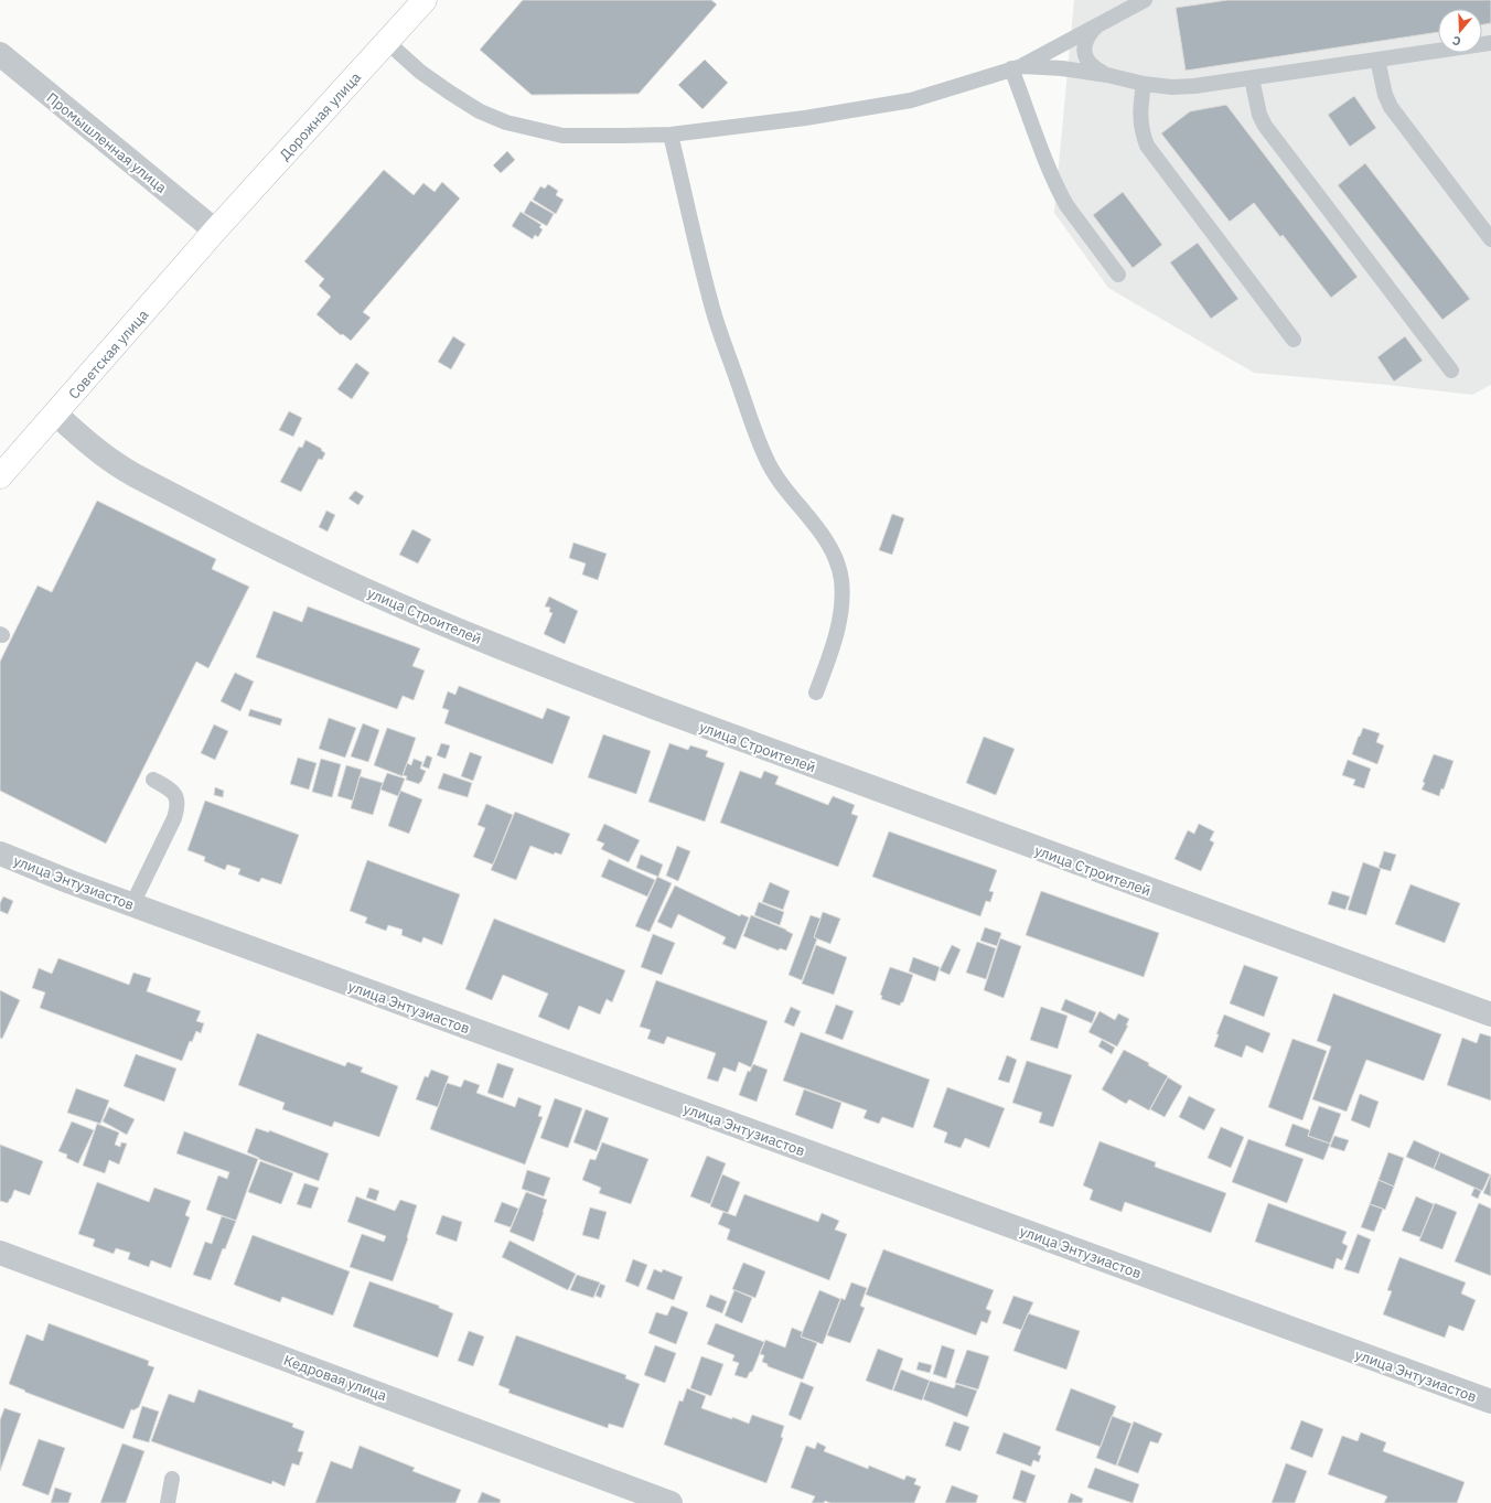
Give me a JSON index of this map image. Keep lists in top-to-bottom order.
{
  "streets": {
    "street": [
      "Дорожная улица",
      "Промышленная улица",
      "Советская улица",
      "улица Строителей",
      "улица Энтузиастов",
      "Кедровая улица"
    ]
  },
  "crossings": [
    ["Дорожная улица", "Промышленная улица"],
    ["Дорожная улица", "Советская улица"],
    ["Промышленная улица", "Советская улица"],
    ["Советская улица", "улица Строителей"]
  ],
  "north": "bottom"
}
